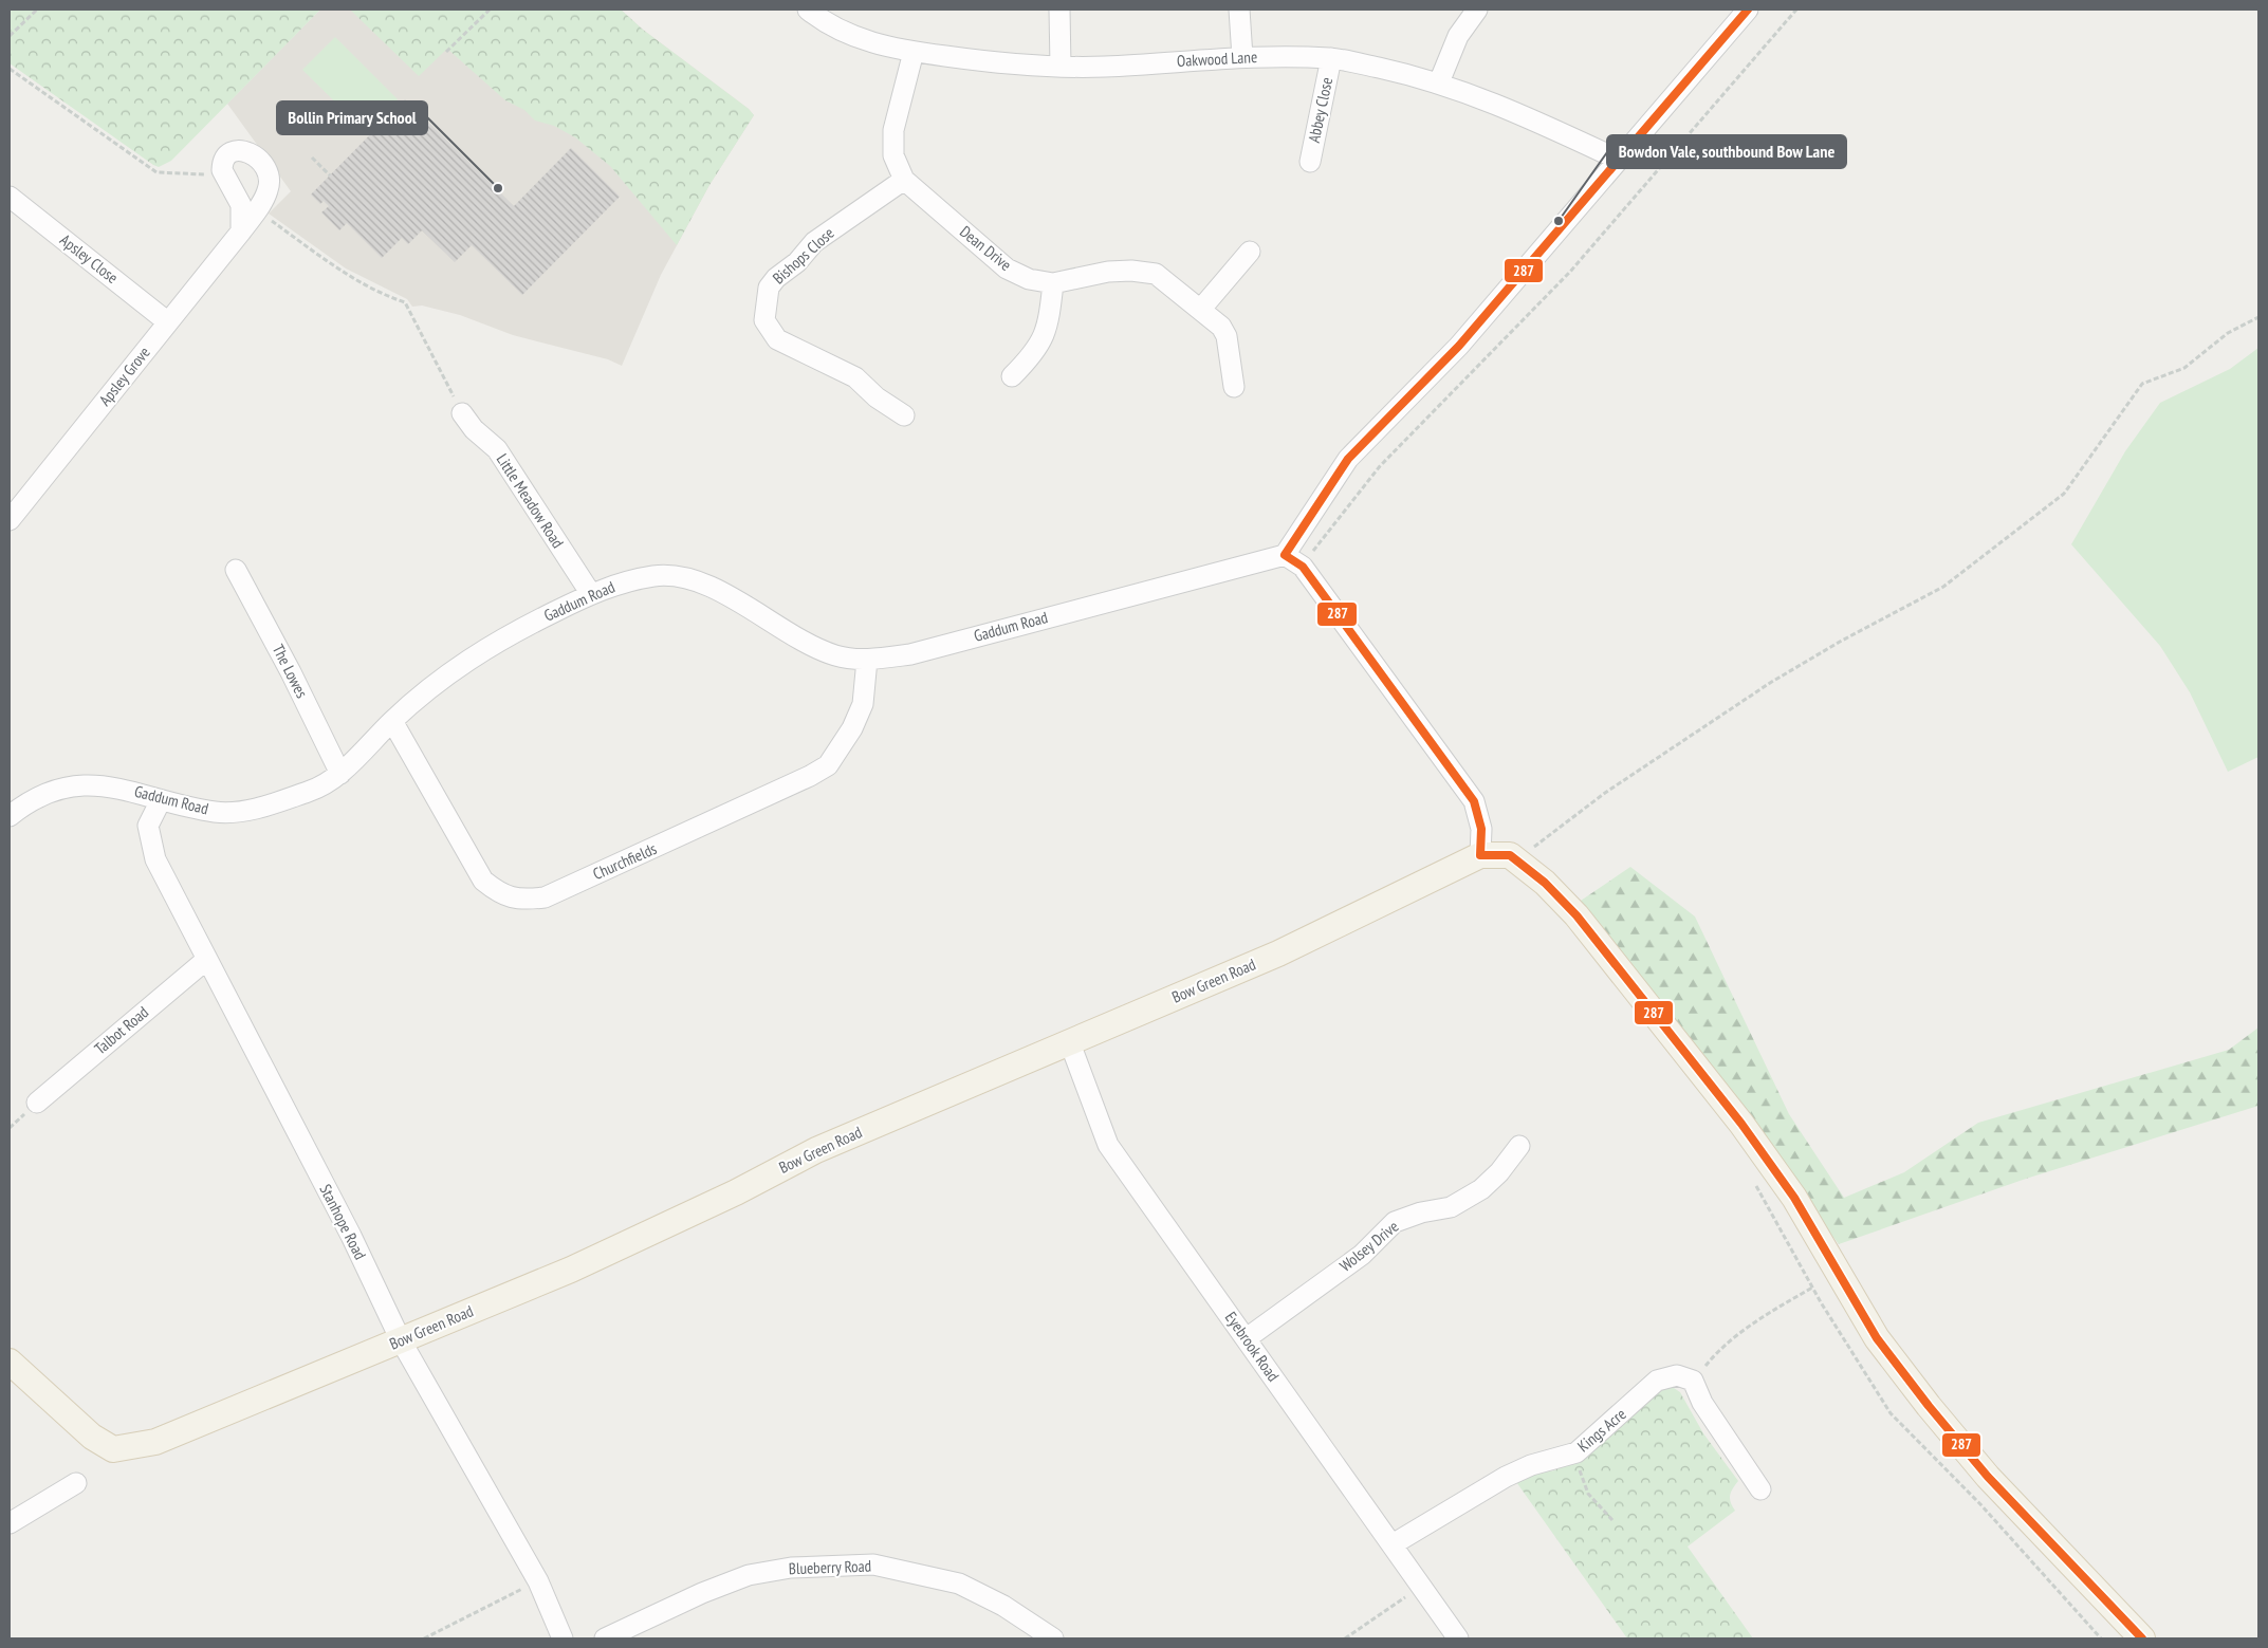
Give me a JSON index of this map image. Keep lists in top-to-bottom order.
{
  "streets": {
    "main road": ["Bow Green Road"],
    "street": [
      "Oakwood Lane",
      "Abbey Close",
      "Dean Drive",
      "Bishops Close",
      "Apsley Close",
      "Apsley Grove",
      "Little Meadow Road",
      "Gaddum Road",
      "The Lowes",
      "Churchfields",
      "Talbot Road",
      "Stanhope Road",
      "Wolsey Drive",
      "Eyebrook Road",
      "Kings Acre",
      "Blueberry Road"
    ]
  },
  "crossings": [
    ["Oakwood Lane", "Abbey Close"],
    ["Oakwood Lane", "Dean Drive"],
    ["Dean Drive", "Bishops Close"],
    ["Apsley Close", "Apsley Grove"],
    ["Little Meadow Road", "Gaddum Road"],
    ["Gaddum Road", "The Lowes"],
    ["Gaddum Road", "Churchfields"],
    ["Gaddum Road", "Stanhope Road"],
    ["Bow Green Road", "Stanhope Road"],
    ["Bow Green Road", "Eyebrook Road"],
    ["Talbot Road", "Stanhope Road"],
    ["Wolsey Drive", "Eyebrook Road"],
    ["Eyebrook Road", "Kings Acre"]
  ],
  "places": ["Bollin Primary School", "Bowdon Vale, southbound Bow Lane"],
  "lines": ["transit line 287"]
}
